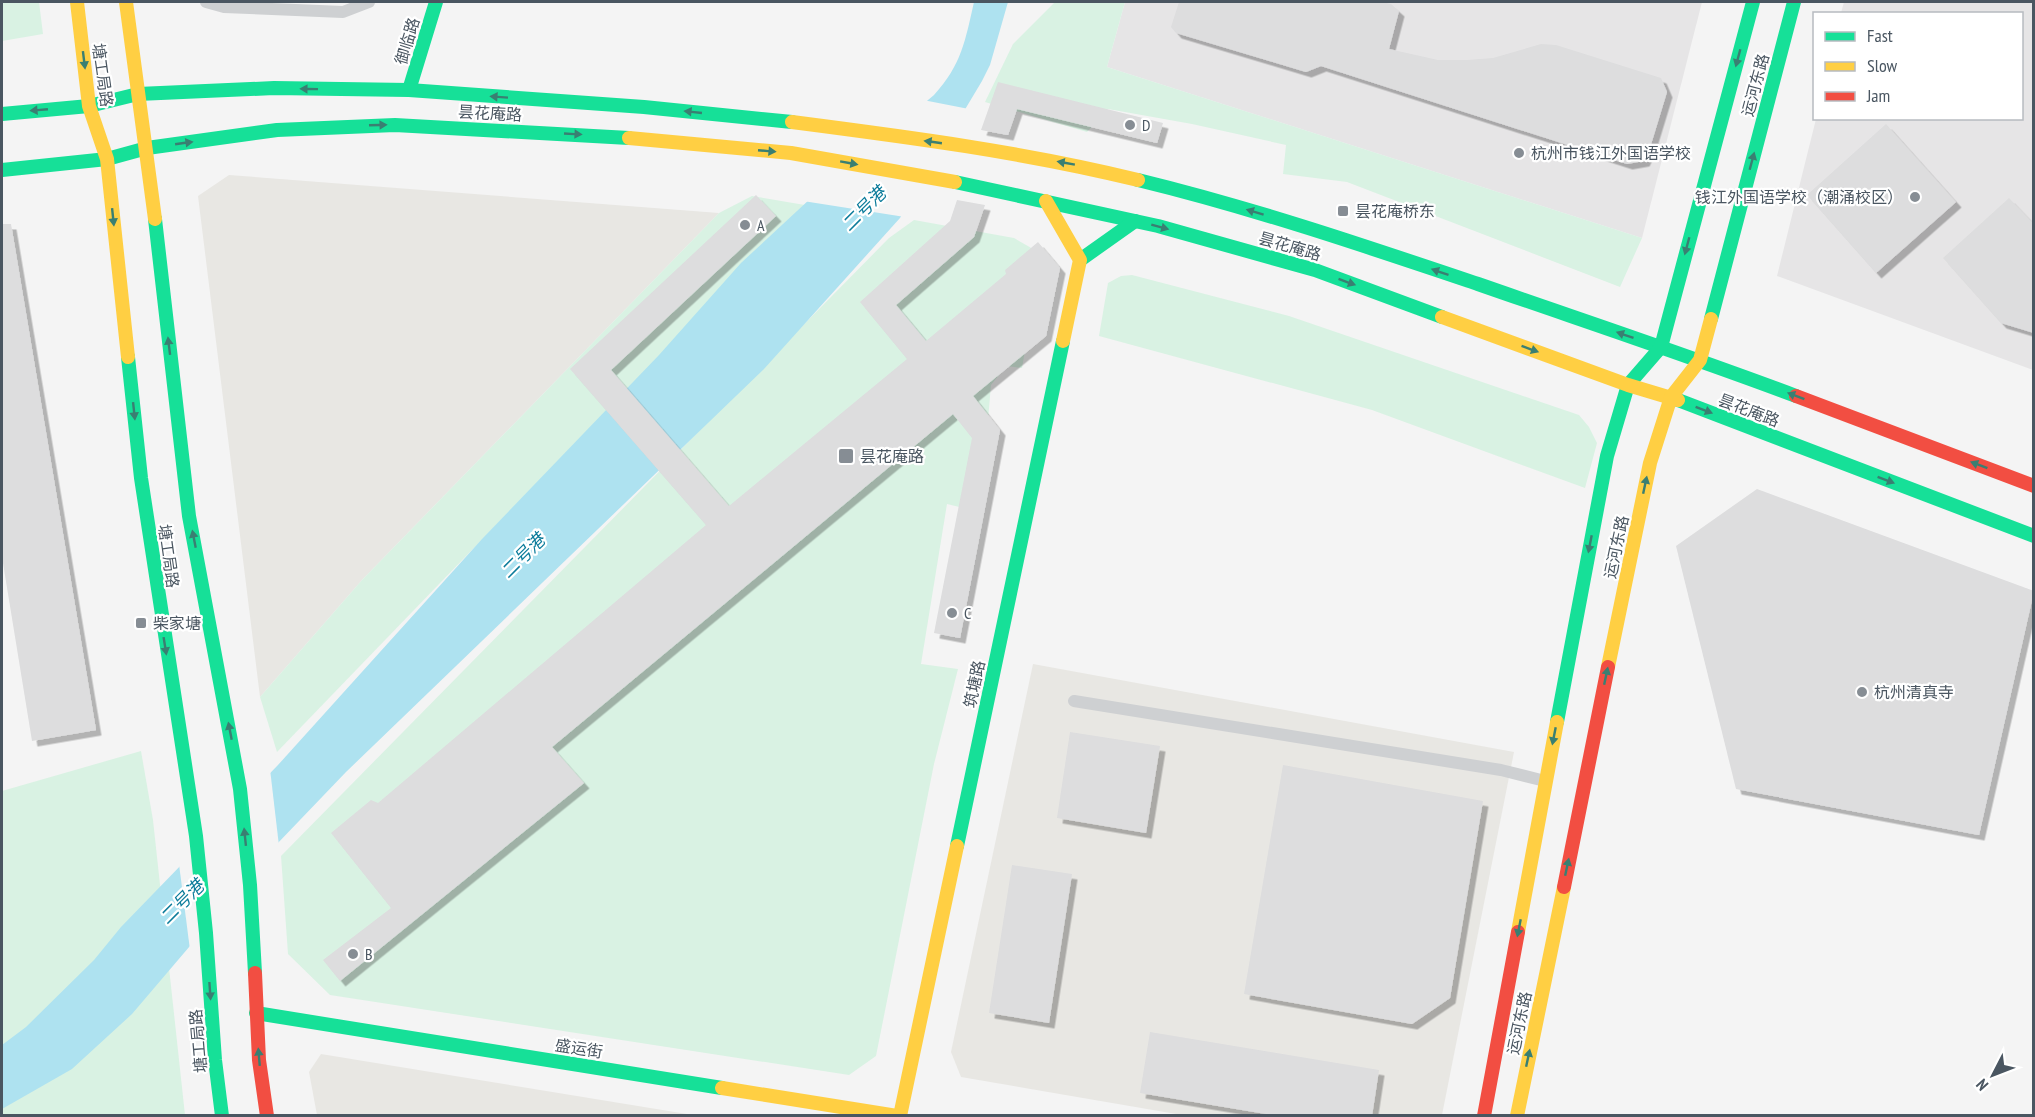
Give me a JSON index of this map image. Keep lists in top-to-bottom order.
{
  "streets": {
    "main road": [
      "御临路",
      "塘工局路",
      "运河东路",
      "昙花庵路",
      "筑塘路",
      "盛运街"
    ]
  },
  "crossings": [
    ["御临路", "昙花庵路"],
    ["塘工局路", "昙花庵路"],
    ["塘工局路", "盛运街"],
    ["运河东路", "昙花庵路"],
    ["筑塘路", "盛运街"]
  ],
  "water": ["二号港"],
  "places": {
    "other": [
      "D",
      "杭州市钱江外国语学校",
      "钱江外国语学校（潮涌校区）",
      "A",
      "C",
      "杭州清真寺",
      "B"
    ],
    "transit": ["昙花庵桥东", "昙花庵路", "柴家塘"]
  },
  "legend": ["Fast", "Slow", "Jam"],
  "north": "bottom left"
}
